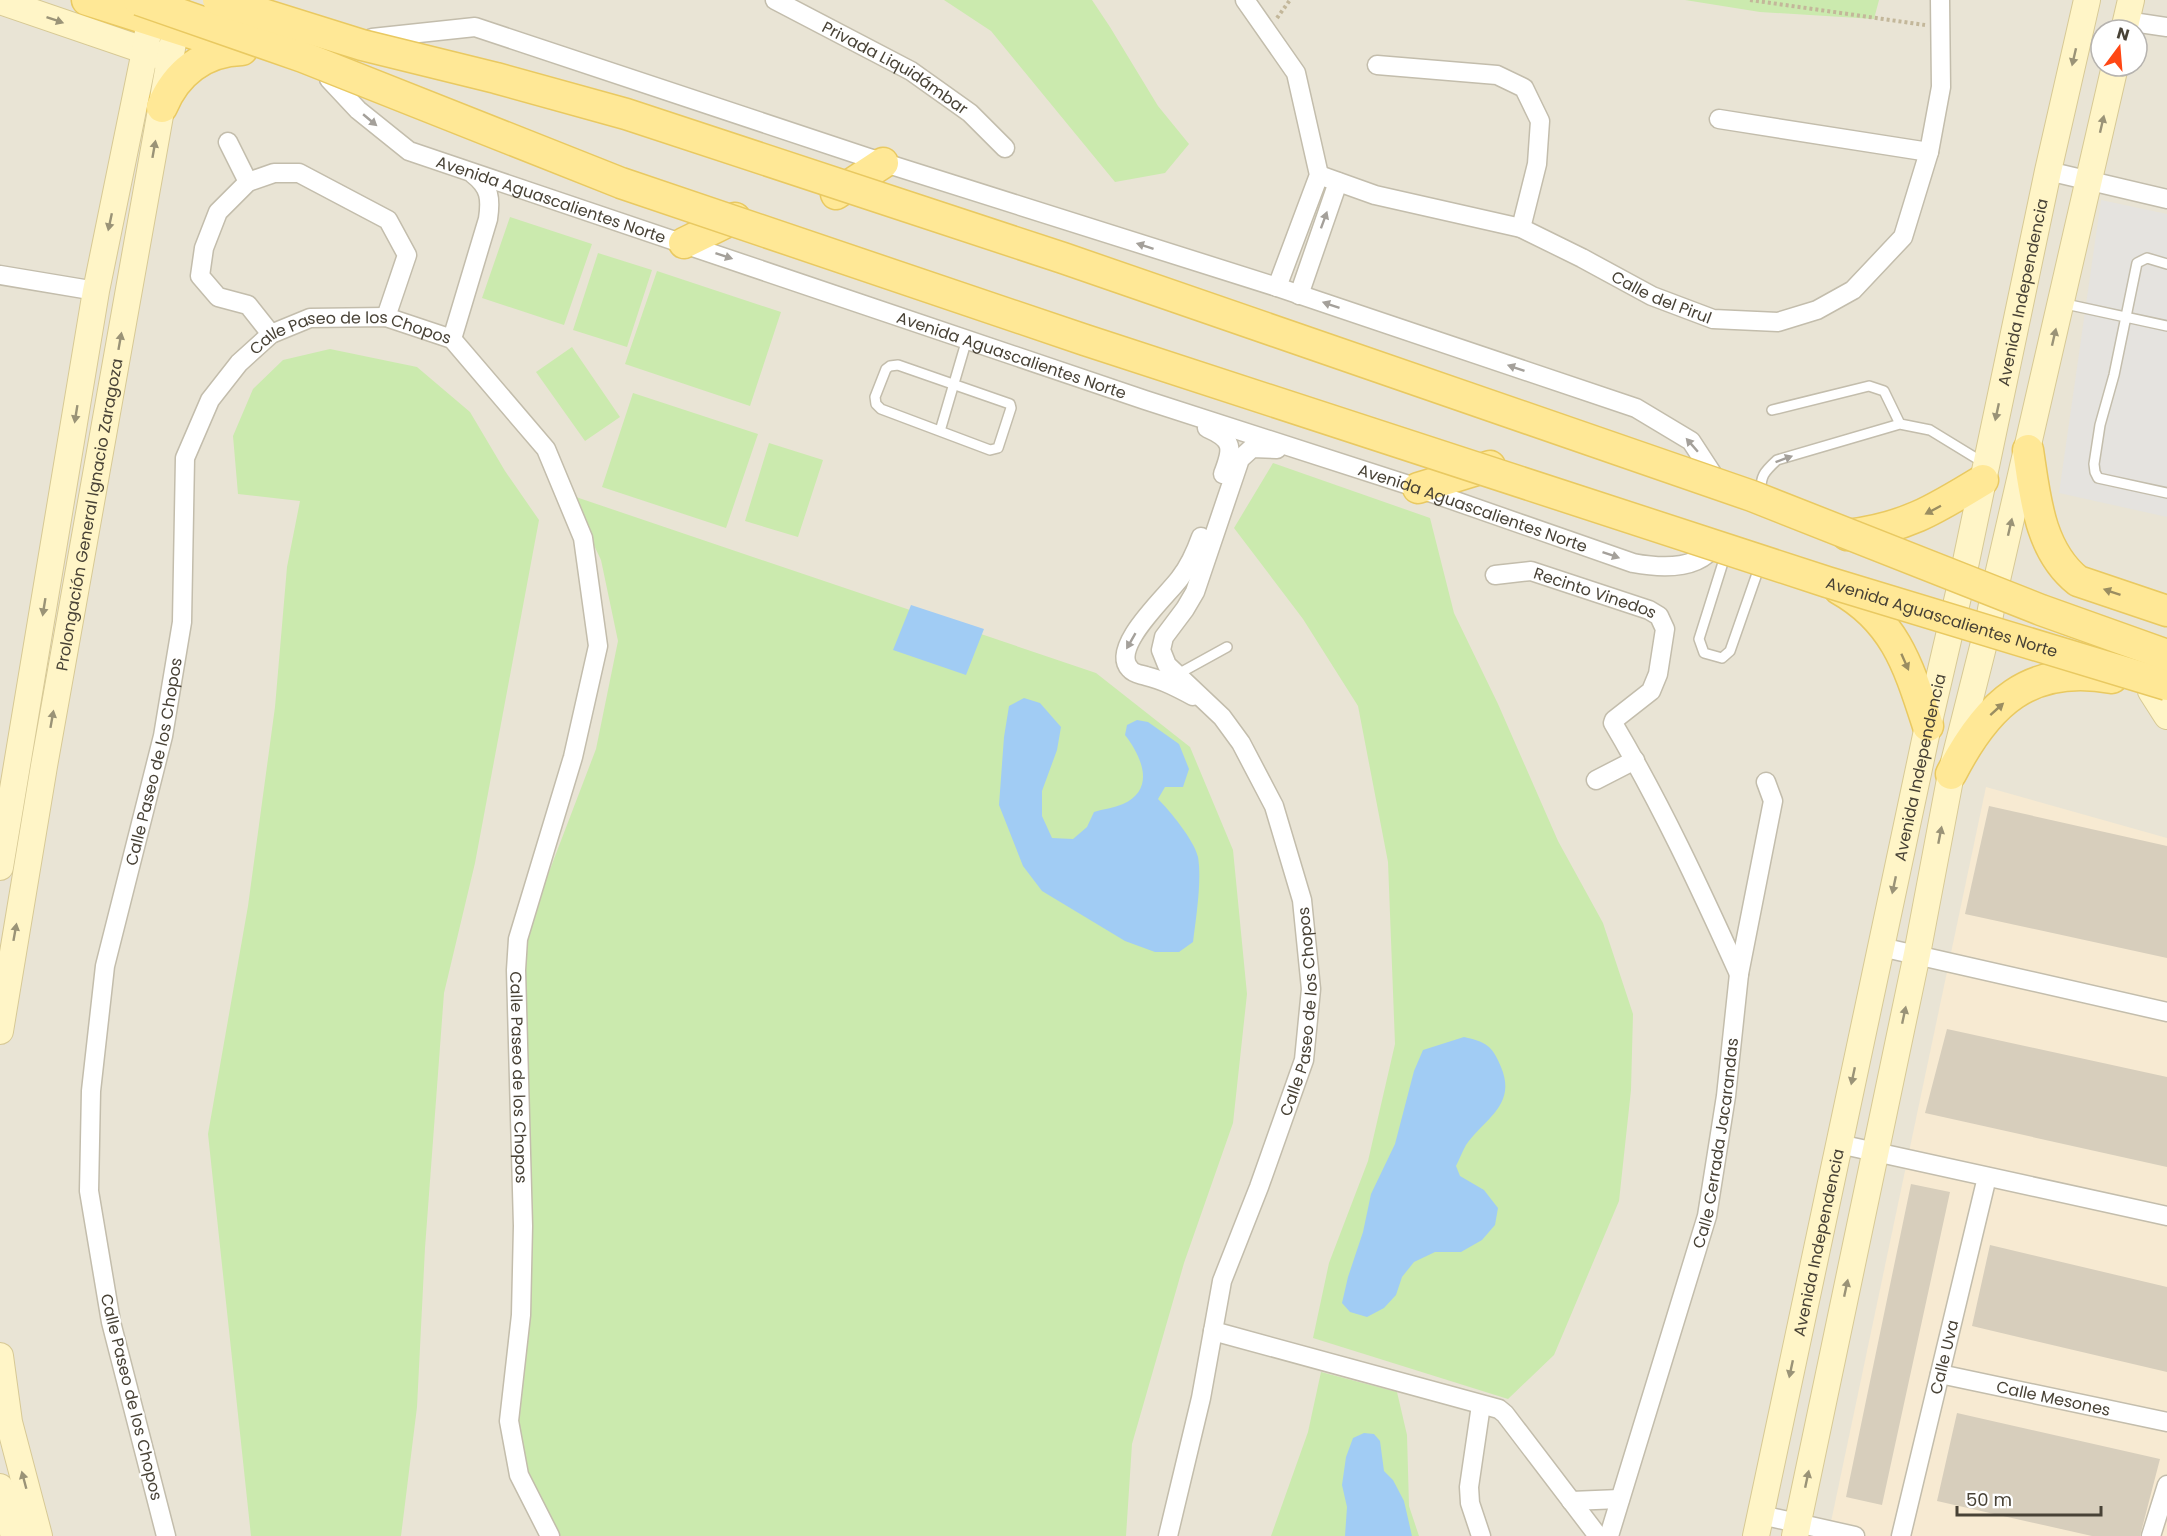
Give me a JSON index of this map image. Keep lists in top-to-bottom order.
{
  "streets": {
    "main road": ["Avenida Aguascalientes Norte", "Avenida Independencia", "Prolongación General Ignacio Zaragoza"],
    "street": [
      "Privada Liquidámbar",
      "Calle del Pirul",
      "Calle Paseo de los Chopos",
      "Recinto Vinedos",
      "Calle Cerrada Jacarandas",
      "Calle Uva",
      "Calle Mesones"
    ]
  },
  "crossings": [
    ["Avenida Aguascalientes Norte", "Avenida Independencia"],
    ["Avenida Aguascalientes Norte", "Calle Paseo de los Chopos"],
    ["Avenida Aguascalientes Norte", "Prolongación General Ignacio Zaragoza"],
    ["Calle Uva", "Calle Mesones"]
  ],
  "scale_bar": "50 m",
  "north": "top"
}
